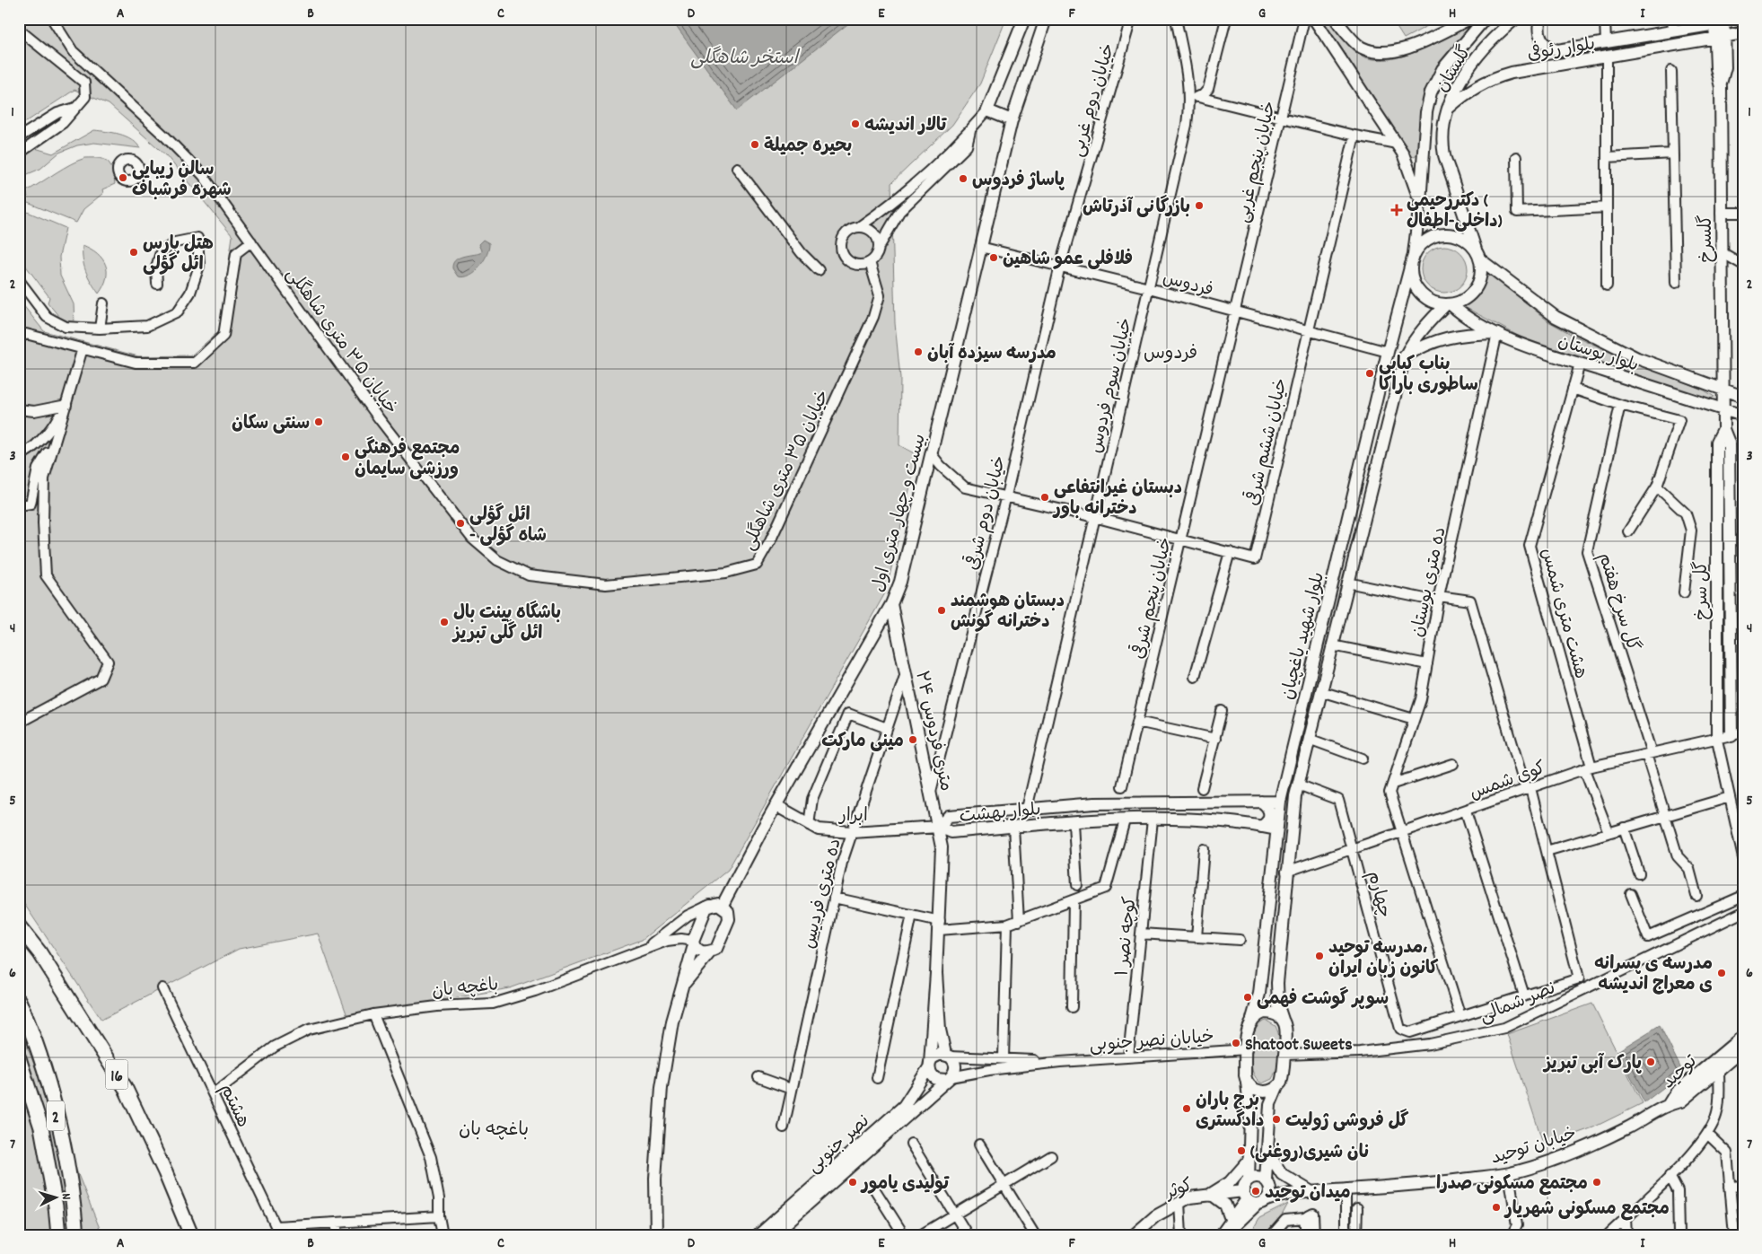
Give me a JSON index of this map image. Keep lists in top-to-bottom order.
{
  "streets": {
    "highway": ["16", "2"],
    "main road": [
      "بلوار رئوفی",
      "گلستان",
      "گلسرخ",
      "بلوار بوستان",
      "بیست و چهار متری اول",
      "گل سرخ",
      "بلوار شهید یاغچیان",
      "۲۴ متری فردوس",
      "بلوار بهشت",
      "ابرار",
      "توحید",
      "نصر جنوبی",
      "خیابان توحید",
      "کوثر"
    ],
    "street": [
      "خیابان دوم غربی",
      "خیابان پنجم غربی",
      "فردوس",
      "خیابان ۳۵ متری شاهگلی",
      "خیابان سوم فردوس",
      "خیابان ششم شرقی",
      "خیابان دوم شرقی",
      "ده متری بوستان",
      "خیابان پنجم شرقی",
      "گل سرخ هفتم",
      "هشت متری شمس",
      "کوی شمس",
      "ده متری فردیس",
      "چهارم",
      "کوچه نصر ۱",
      "باغچه بان",
      "نصر شمالی",
      "خیابان نصر جنوبی",
      "هشتم"
    ]
  },
  "crossings": [
    ["بلوار رئوفی", "گلستان"],
    ["بلوار رئوفی", "گلسرخ"],
    ["گلستان", "بلوار بوستان"],
    ["گلستان", "بلوار شهید یاغچیان"],
    ["خیابان دوم غربی", "فردوس"],
    ["خیابان دوم غربی", "خیابان دوم شرقی"],
    ["خیابان پنجم غربی", "فردوس"],
    ["خیابان پنجم غربی", "خیابان پنجم شرقی"],
    ["گلسرخ", "بلوار بوستان"],
    ["گلسرخ", "گل سرخ"],
    ["فردوس", "خیابان سوم فردوس"],
    ["فردوس", "خیابان ششم شرقی"],
    ["فردوس", "بیست و چهار متری اول"],
    ["فردوس", "خیابان دوم شرقی"],
    ["فردوس", "خیابان پنجم شرقی"],
    ["فردوس", "بلوار شهید یاغچیان"],
    ["بلوار بوستان", "ده متری بوستان"],
    ["بلوار بوستان", "هشت متری شمس"],
    ["بلوار بوستان", "بلوار شهید یاغچیان"],
    ["خیابان سوم فردوس", "بلوار بهشت"],
    ["بیست و چهار متری اول", "۲۴ متری فردوس"],
    ["بیست و چهار متری اول", "ابرار"],
    ["خیابان دوم شرقی", "۲۴ متری فردوس"],
    ["ده متری بوستان", "کوی شمس"],
    ["ده متری بوستان", "چهارم"],
    ["گل سرخ", "کوی شمس"],
    ["گل سرخ هفتم", "کوی شمس"],
    ["هشت متری شمس", "کوی شمس"],
    ["بلوار شهید یاغچیان", "کوی شمس"],
    ["بلوار شهید یاغچیان", "بلوار بهشت"],
    ["بلوار شهید یاغچیان", "چهارم"],
    ["بلوار شهید یاغچیان", "نصر شمالی"],
    ["بلوار شهید یاغچیان", "خیابان نصر جنوبی"],
    ["۲۴ متری فردوس", "بلوار بهشت"],
    ["۲۴ متری فردوس", "ابرار"],
    ["۲۴ متری فردوس", "ده متری فردیس"],
    ["۲۴ متری فردوس", "خیابان نصر جنوبی"],
    ["۲۴ متری فردوس", "نصر جنوبی"],
    ["کوی شمس", "چهارم"],
    ["بلوار بهشت", "ابرار"],
    ["بلوار بهشت", "کوچه نصر ۱"],
    ["ابرار", "ده متری فردیس"],
    ["کوچه نصر ۱", "خیابان نصر جنوبی"],
    ["باغچه بان", "هشتم"],
    ["خیابان نصر جنوبی", "نصر جنوبی"],
    ["توحید", "خیابان توحید"],
    ["خیابان توحید", "کوثر"]
  ],
  "districts": ["فردوس", "باغچه بان"],
  "water": ["استخر شاهگلی"],
  "places": {
    "other": [
      "تالار اندیشه",
      "بحیره جمیلة",
      "سالن زیبایی شهره فرشباف",
      "پاساژ فردوس",
      "بازرگانی آذرتاش",
      "هتل پارس ائل گؤلی",
      "فلافلی عمو شاهین",
      "مدرسه سیزده آبان",
      "بناب کبابی ساطوری باراکا",
      "سنتی سکان",
      "مجتمع فرهنگی ورزشی سایمان",
      "دبستان غیرانتفاعی دخترانه باور",
      "ائل گؤلی - شاه گؤلی",
      "دبستان هوشمند دخترانه گونش",
      "باشگاه پینت بال ائل گلی تبریز",
      "مینی مارکت",
      "مدرسه توحید، کانون زبان ایران",
      "مدرسه ی پسرانه ی معراج اندیشه",
      "سوپر گوشت فهمی",
      "Shatoot Sweets",
      "پارک آبی تبریز",
      "برج باران دادگستری",
      "گل فروشی ژولیت",
      "نان شیری(روغنی)",
      "تولیدی یامور",
      "مجتمع مسکونی صدرا",
      "میدان توحید",
      "مجتمع مسکونی شهریار"
    ],
    "health": ["دکتررحیمی ( داخلی-اطفال)"]
  },
  "north": "right",
  "grid": {
    "columns": [
      "A",
      "B",
      "C",
      "D",
      "E",
      "F",
      "G",
      "H",
      "I"
    ],
    "rows": [
      "1",
      "2",
      "3",
      "4",
      "5",
      "6",
      "7"
    ]
  }
}
